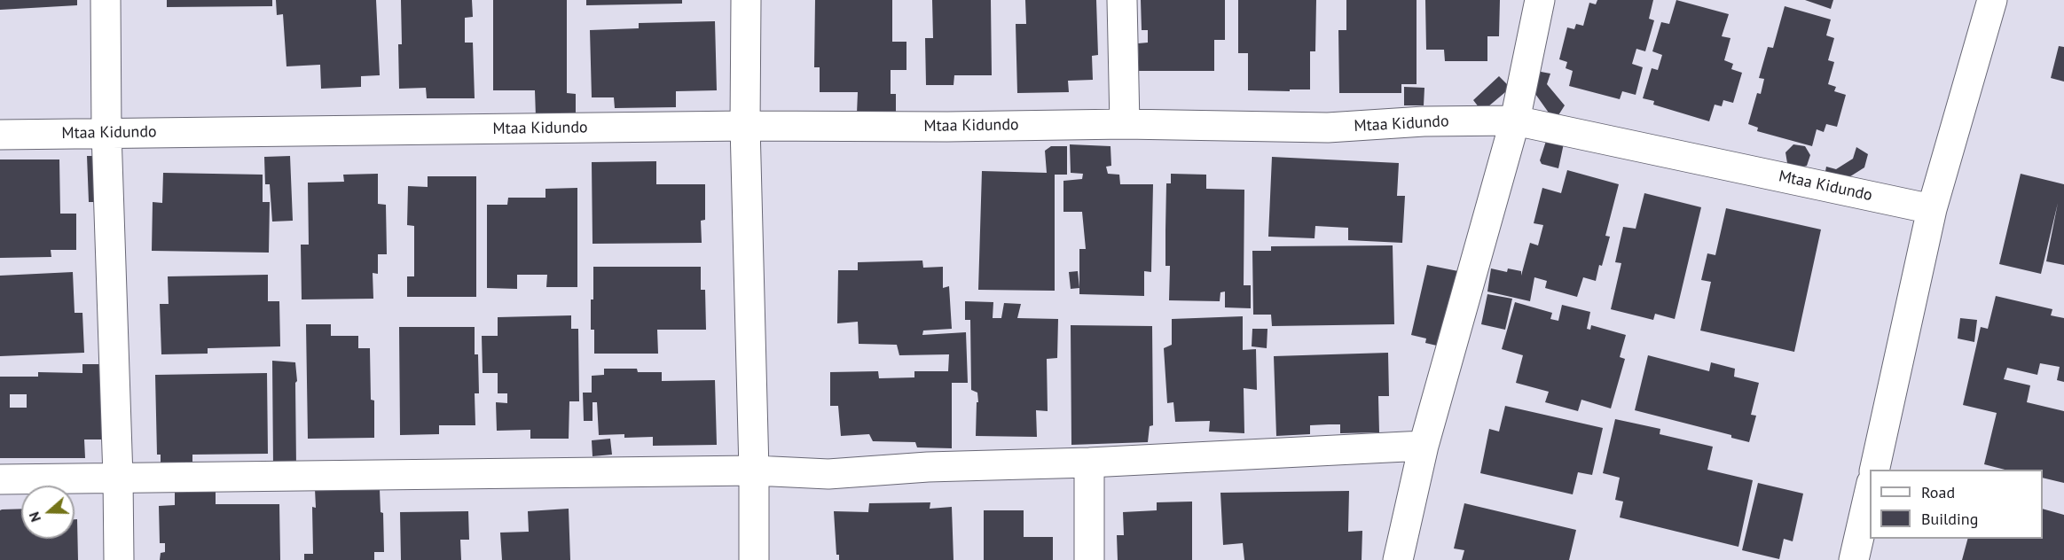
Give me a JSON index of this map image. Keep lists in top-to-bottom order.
{
  "streets": {
    "street": ["Mtaa Kidundo"]
  },
  "legend": ["Road", "Building"],
  "north": "left"
}
